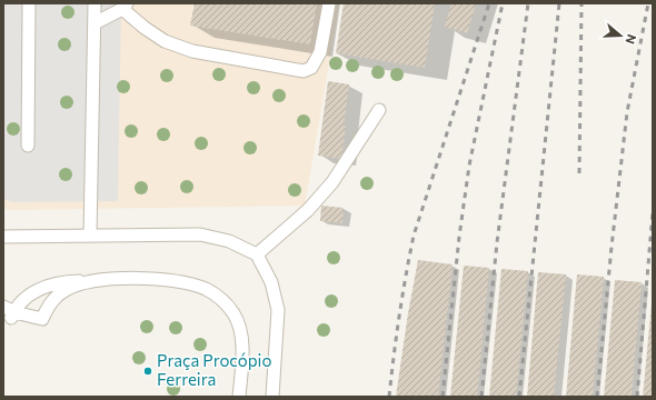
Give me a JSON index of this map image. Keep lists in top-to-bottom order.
{
  "places": ["Praça Procópio Ferreira"],
  "north": "right"
}
